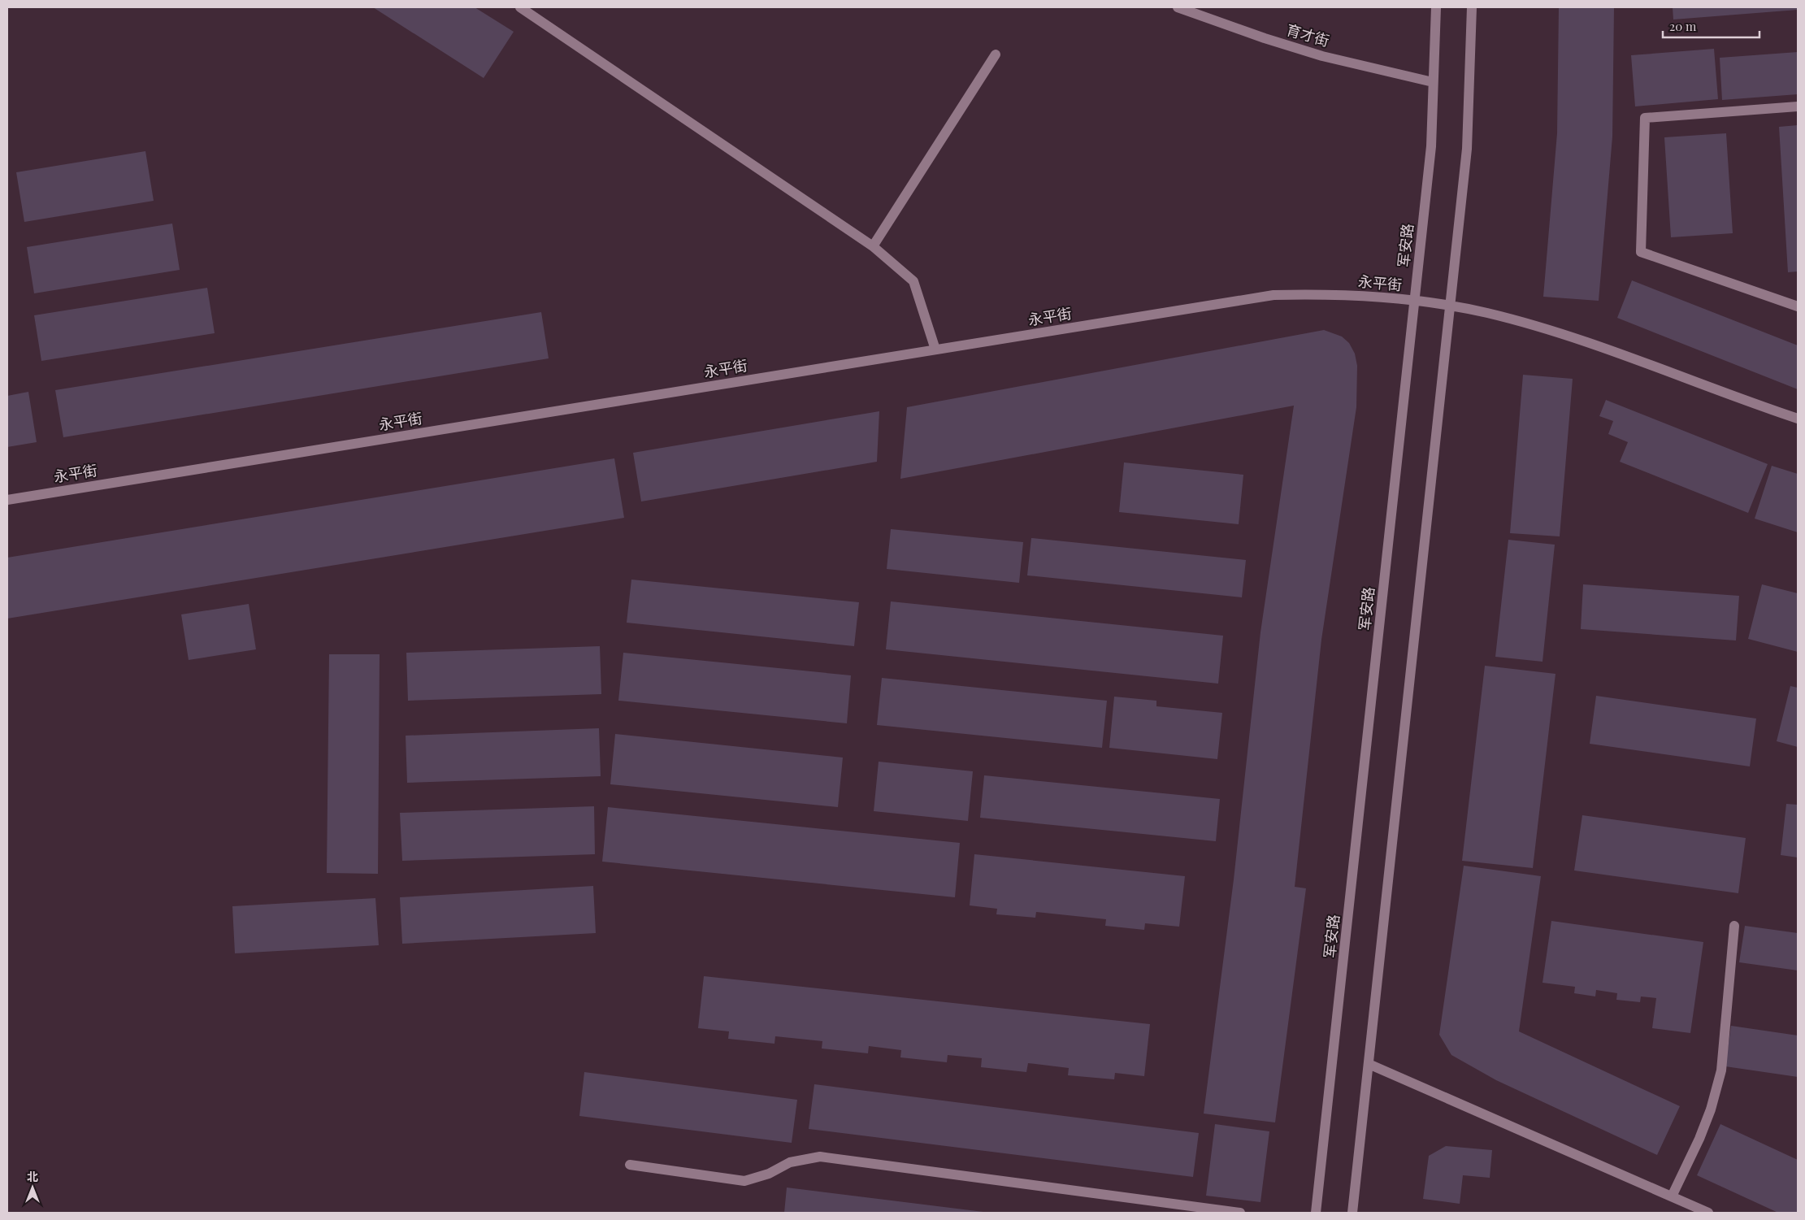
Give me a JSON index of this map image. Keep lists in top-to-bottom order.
{
  "streets": {
    "street": ["育才街", "军安路", "永平街"]
  },
  "crossings": [
    ["育才街", "军安路"],
    ["军安路", "永平街"]
  ],
  "scale_bar": "20 m",
  "north": "top"
}
